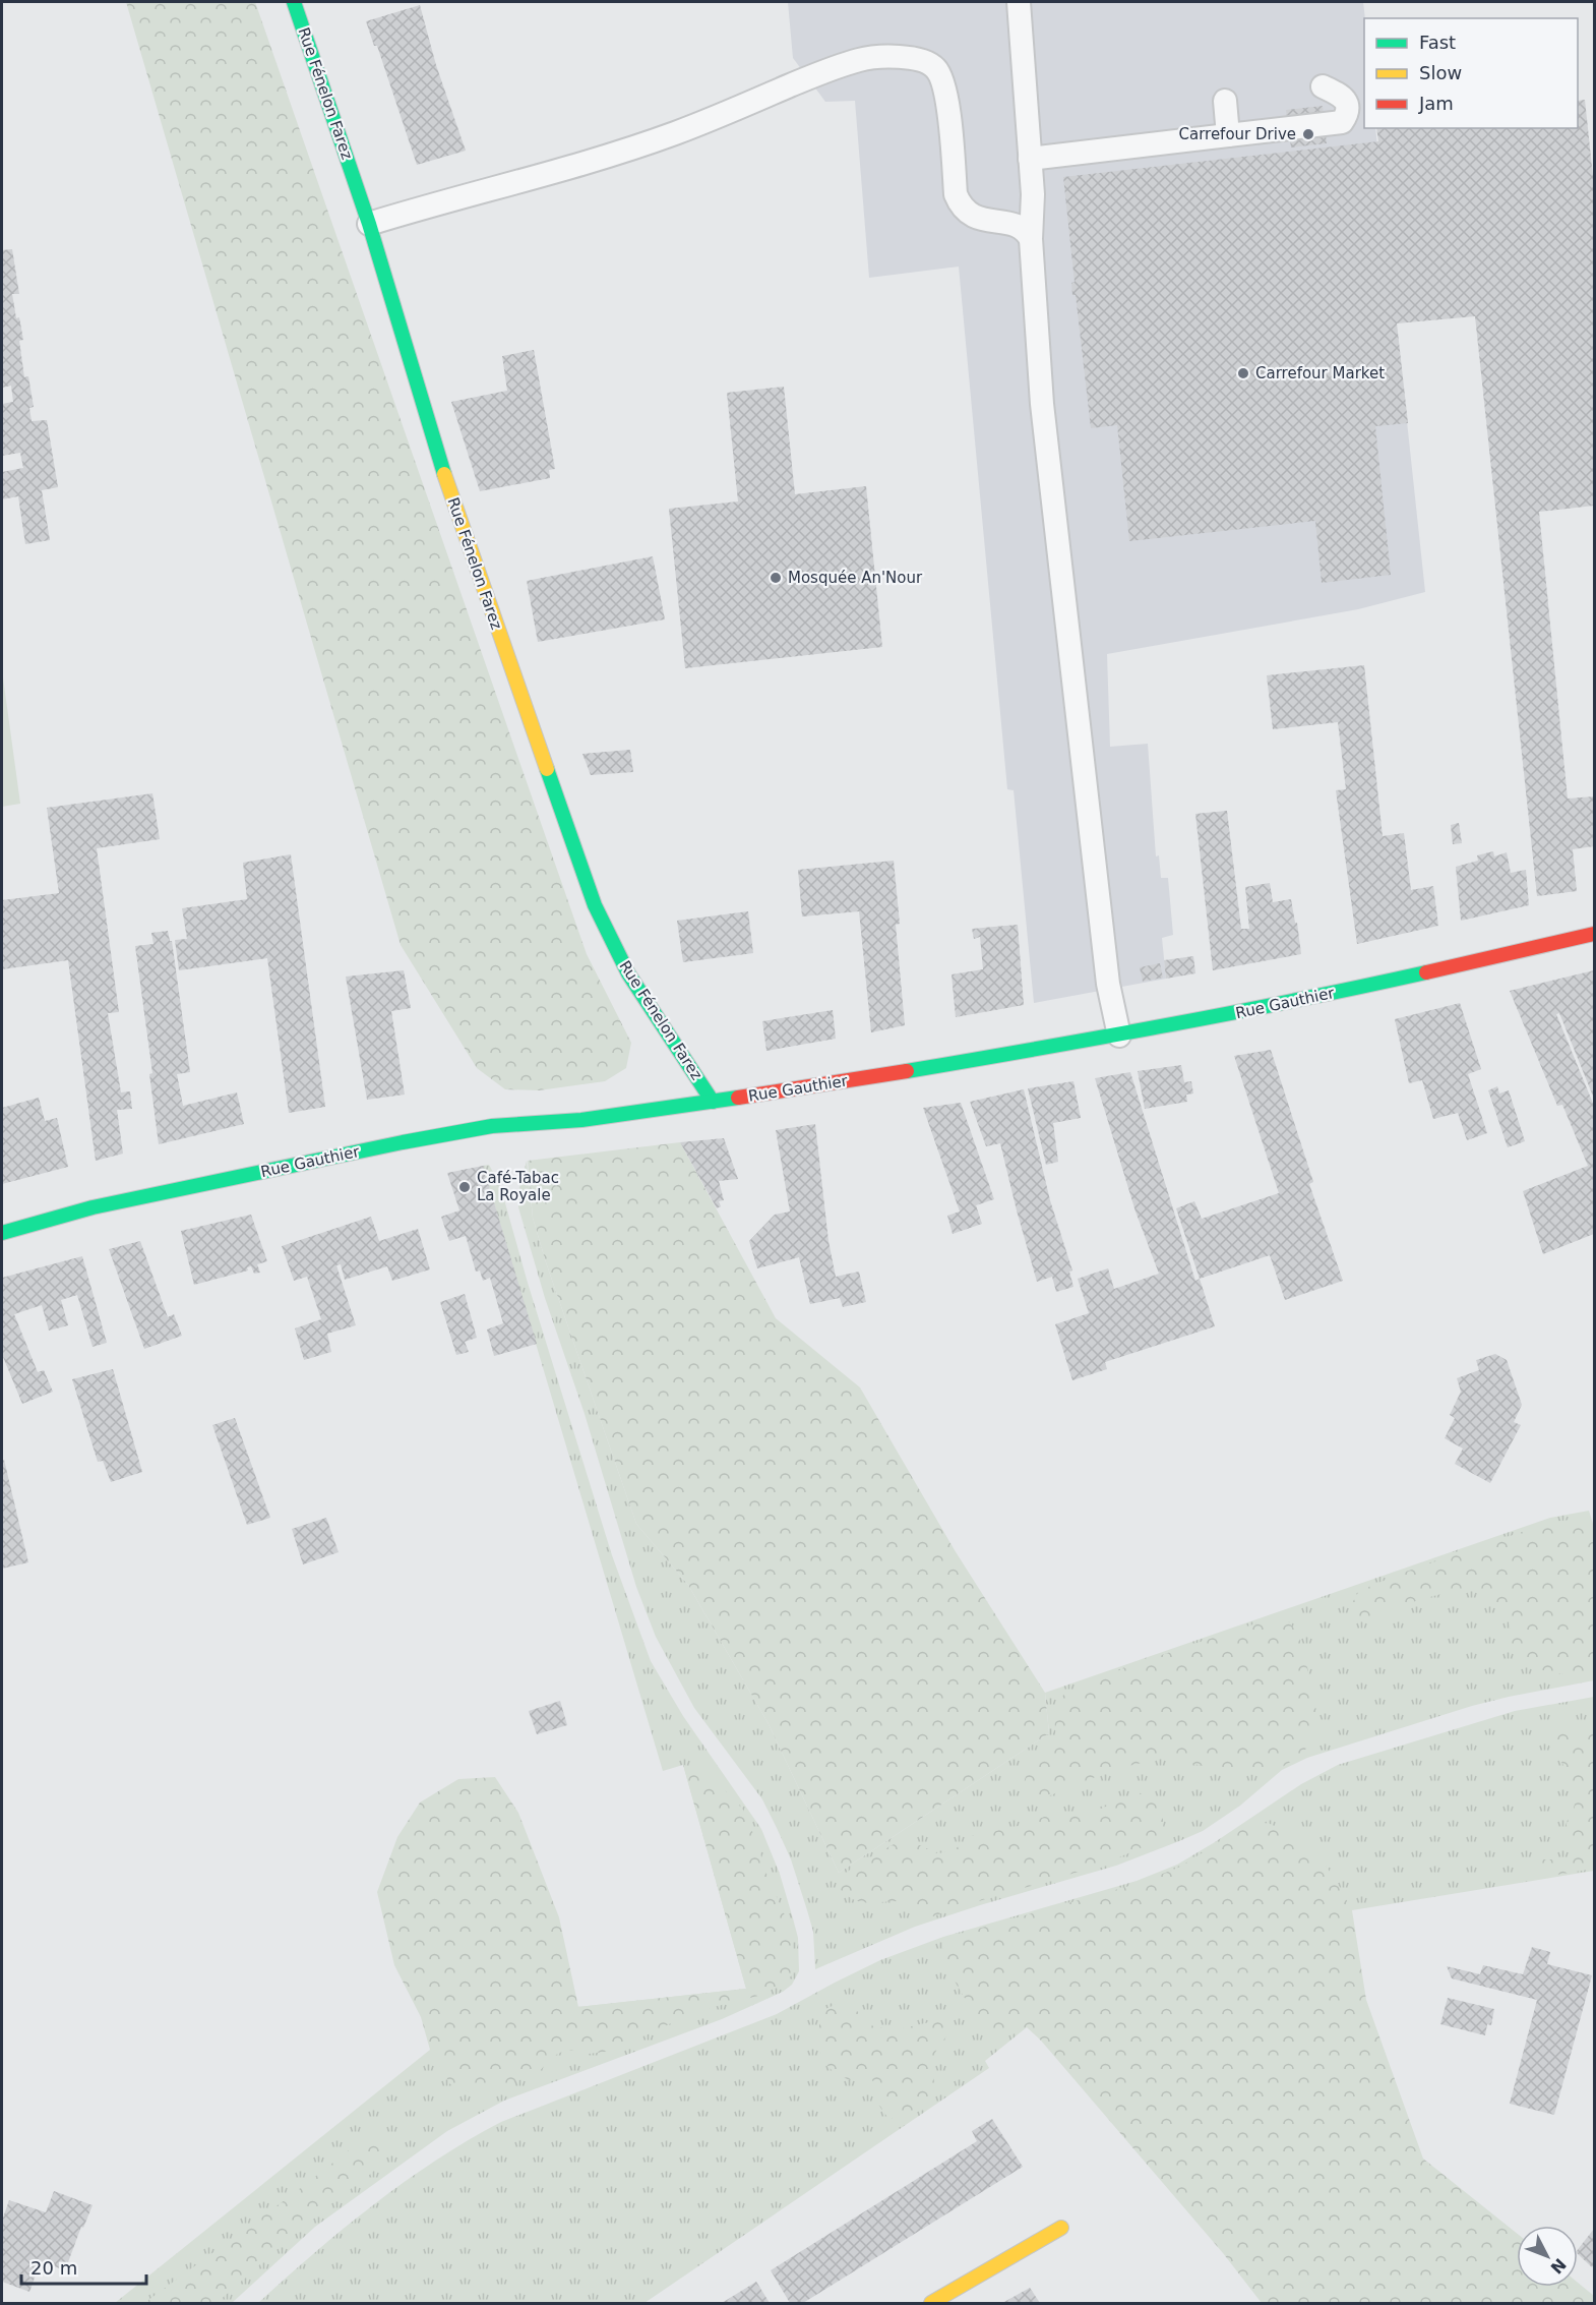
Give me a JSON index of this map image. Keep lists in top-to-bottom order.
{
  "streets": {
    "street": ["Rue Fénelon Farez", "Rue Gauthier"]
  },
  "crossings": [
    ["Rue Fénelon Farez", "Rue Gauthier"]
  ],
  "places": [
    "Carrefour Drive",
    "Carrefour Market",
    "Mosquée An'Nour",
    "Café-Tabac La Royale"
  ],
  "legend": ["Fast", "Slow", "Jam"],
  "scale_bar": "20 m",
  "north": "bottom right"
}
